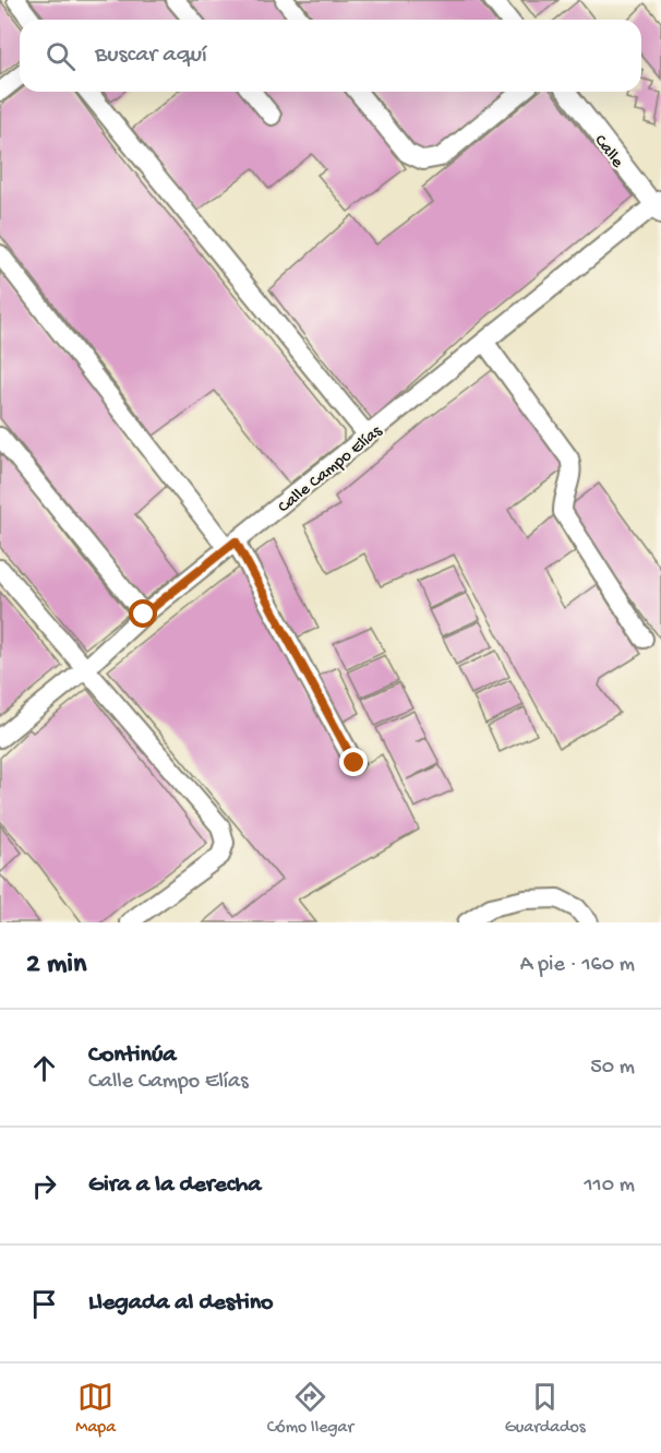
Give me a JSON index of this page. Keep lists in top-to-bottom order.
{
  "streets": {
    "street": ["Calle", "Calle Campo Elías"]
  },
  "crossings": [
    ["Calle", "Calle Campo Elías"]
  ],
  "page": {
    "search": "Buscar aquí",
    "heading": ["2 min", "A pie · 160 m"],
    "list": [
      ["Continúa", "Calle Campo Elías", "50 m"],
      ["Gira a la derecha", "110 m"],
      "Llegada al destino"
    ],
    "nav": ["Mapa", "Cómo llegar", "Guardados"]
  }
}
